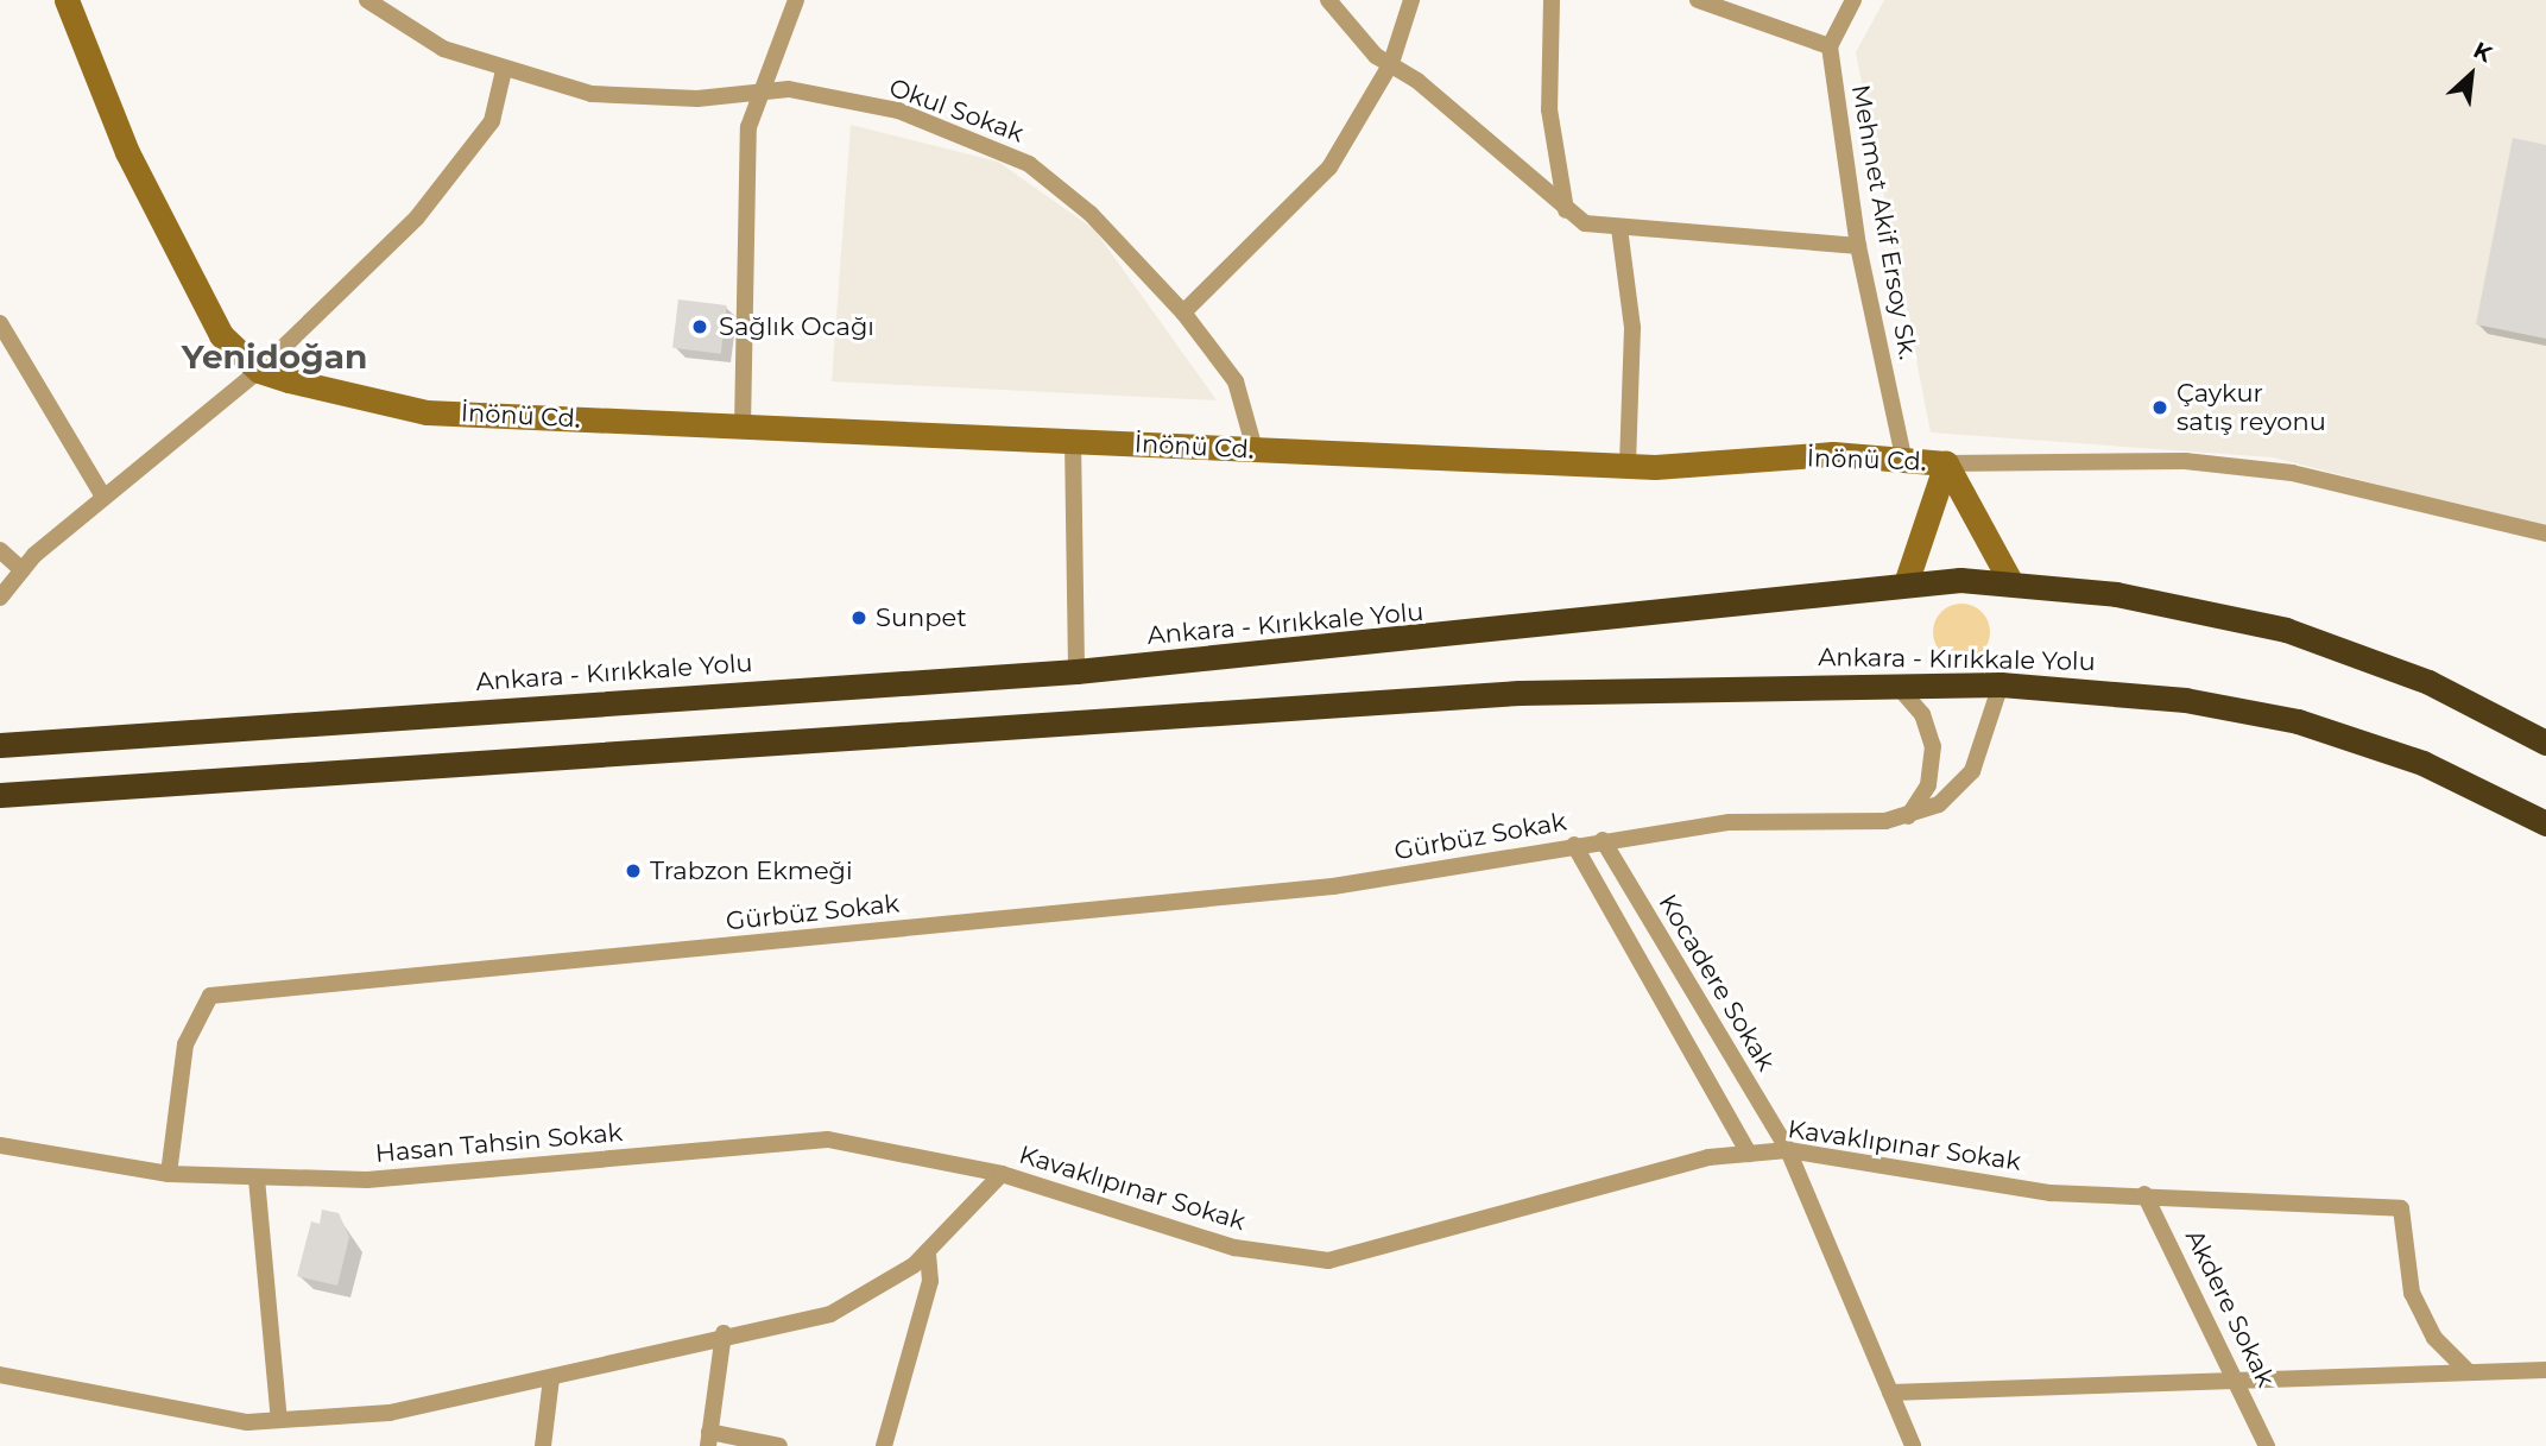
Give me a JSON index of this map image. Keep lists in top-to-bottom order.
{
  "streets": {
    "highway": ["Ankara - Kırıkkale Yolu"],
    "street": [
      "Okul Sokak",
      "Mehmet Akif Ersoy Sk.",
      "İnönü Cd.",
      "Gürbüz Sokak",
      "Kocadere Sokak",
      "Hasan Tahsin Sokak",
      "Kavaklıpınar Sokak",
      "Akdere Sokak"
    ]
  },
  "crossings": [
    ["Okul Sokak", "İnönü Cd."],
    ["Mehmet Akif Ersoy Sk.", "İnönü Cd."],
    ["Ankara - Kırıkkale Yolu", "Gürbüz Sokak"],
    ["Gürbüz Sokak", "Kocadere Sokak"],
    ["Gürbüz Sokak", "Hasan Tahsin Sokak"],
    ["Kocadere Sokak", "Kavaklıpınar Sokak"],
    ["Hasan Tahsin Sokak", "Kavaklıpınar Sokak"],
    ["Kavaklıpınar Sokak", "Akdere Sokak"]
  ],
  "districts": ["Yenidoğan"],
  "places": [
    "Sağlık Ocağı",
    "Çaykur satış reyonu",
    "Sunpet",
    "Trabzon Ekmeği"
  ],
  "north": "top right"
}
